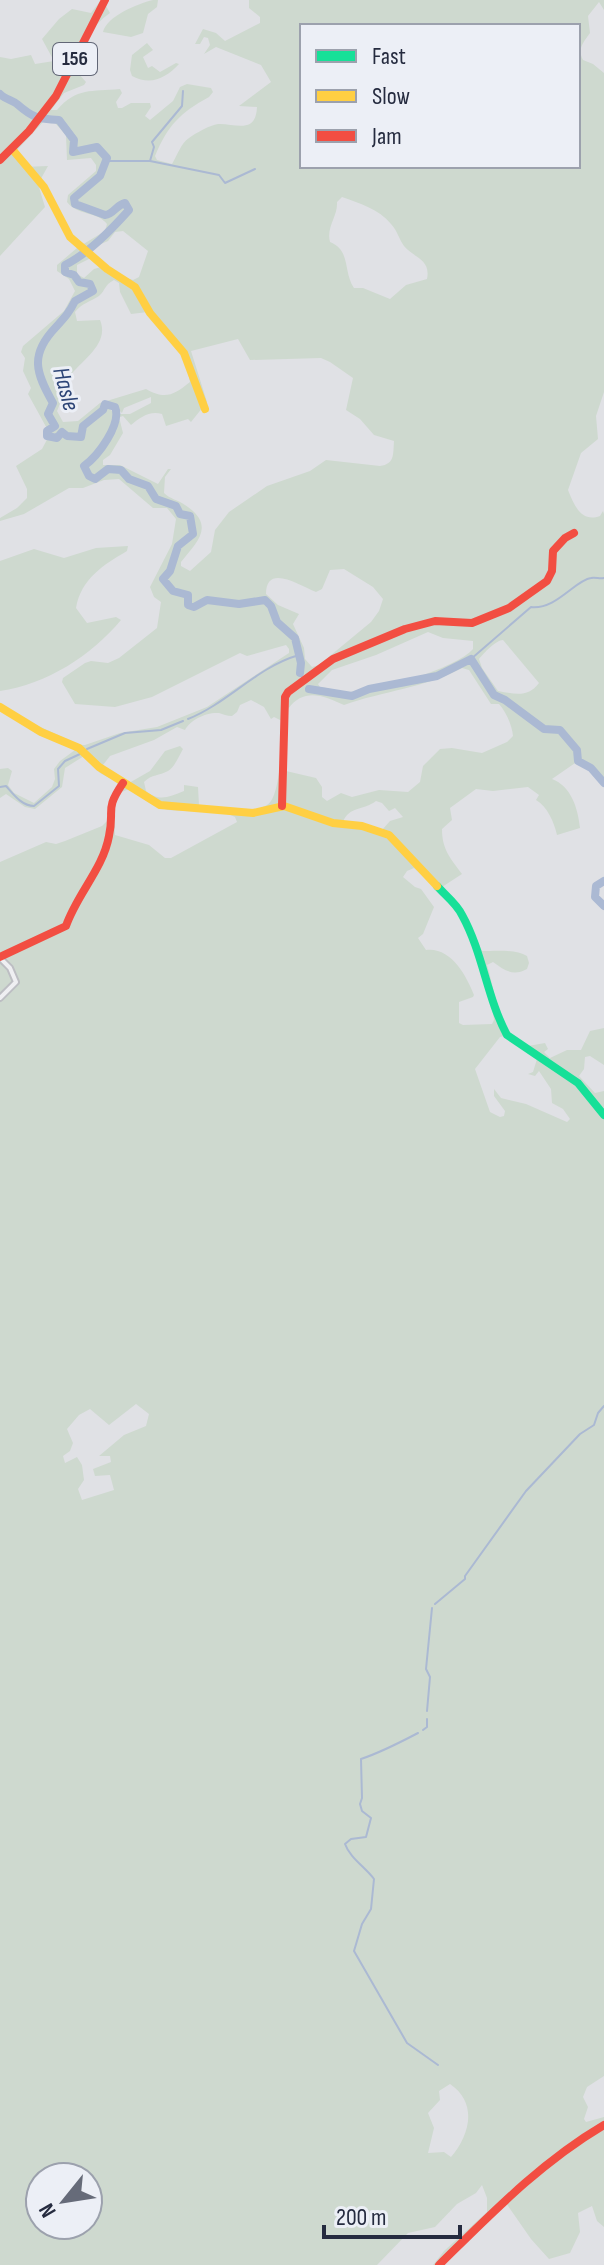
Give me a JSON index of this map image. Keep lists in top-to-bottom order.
{
  "streets": {
    "street": ["156"]
  },
  "water": ["Hasle"],
  "legend": ["Fast", "Slow", "Jam"],
  "scale_bar": "200 m",
  "north": "bottom left"
}
